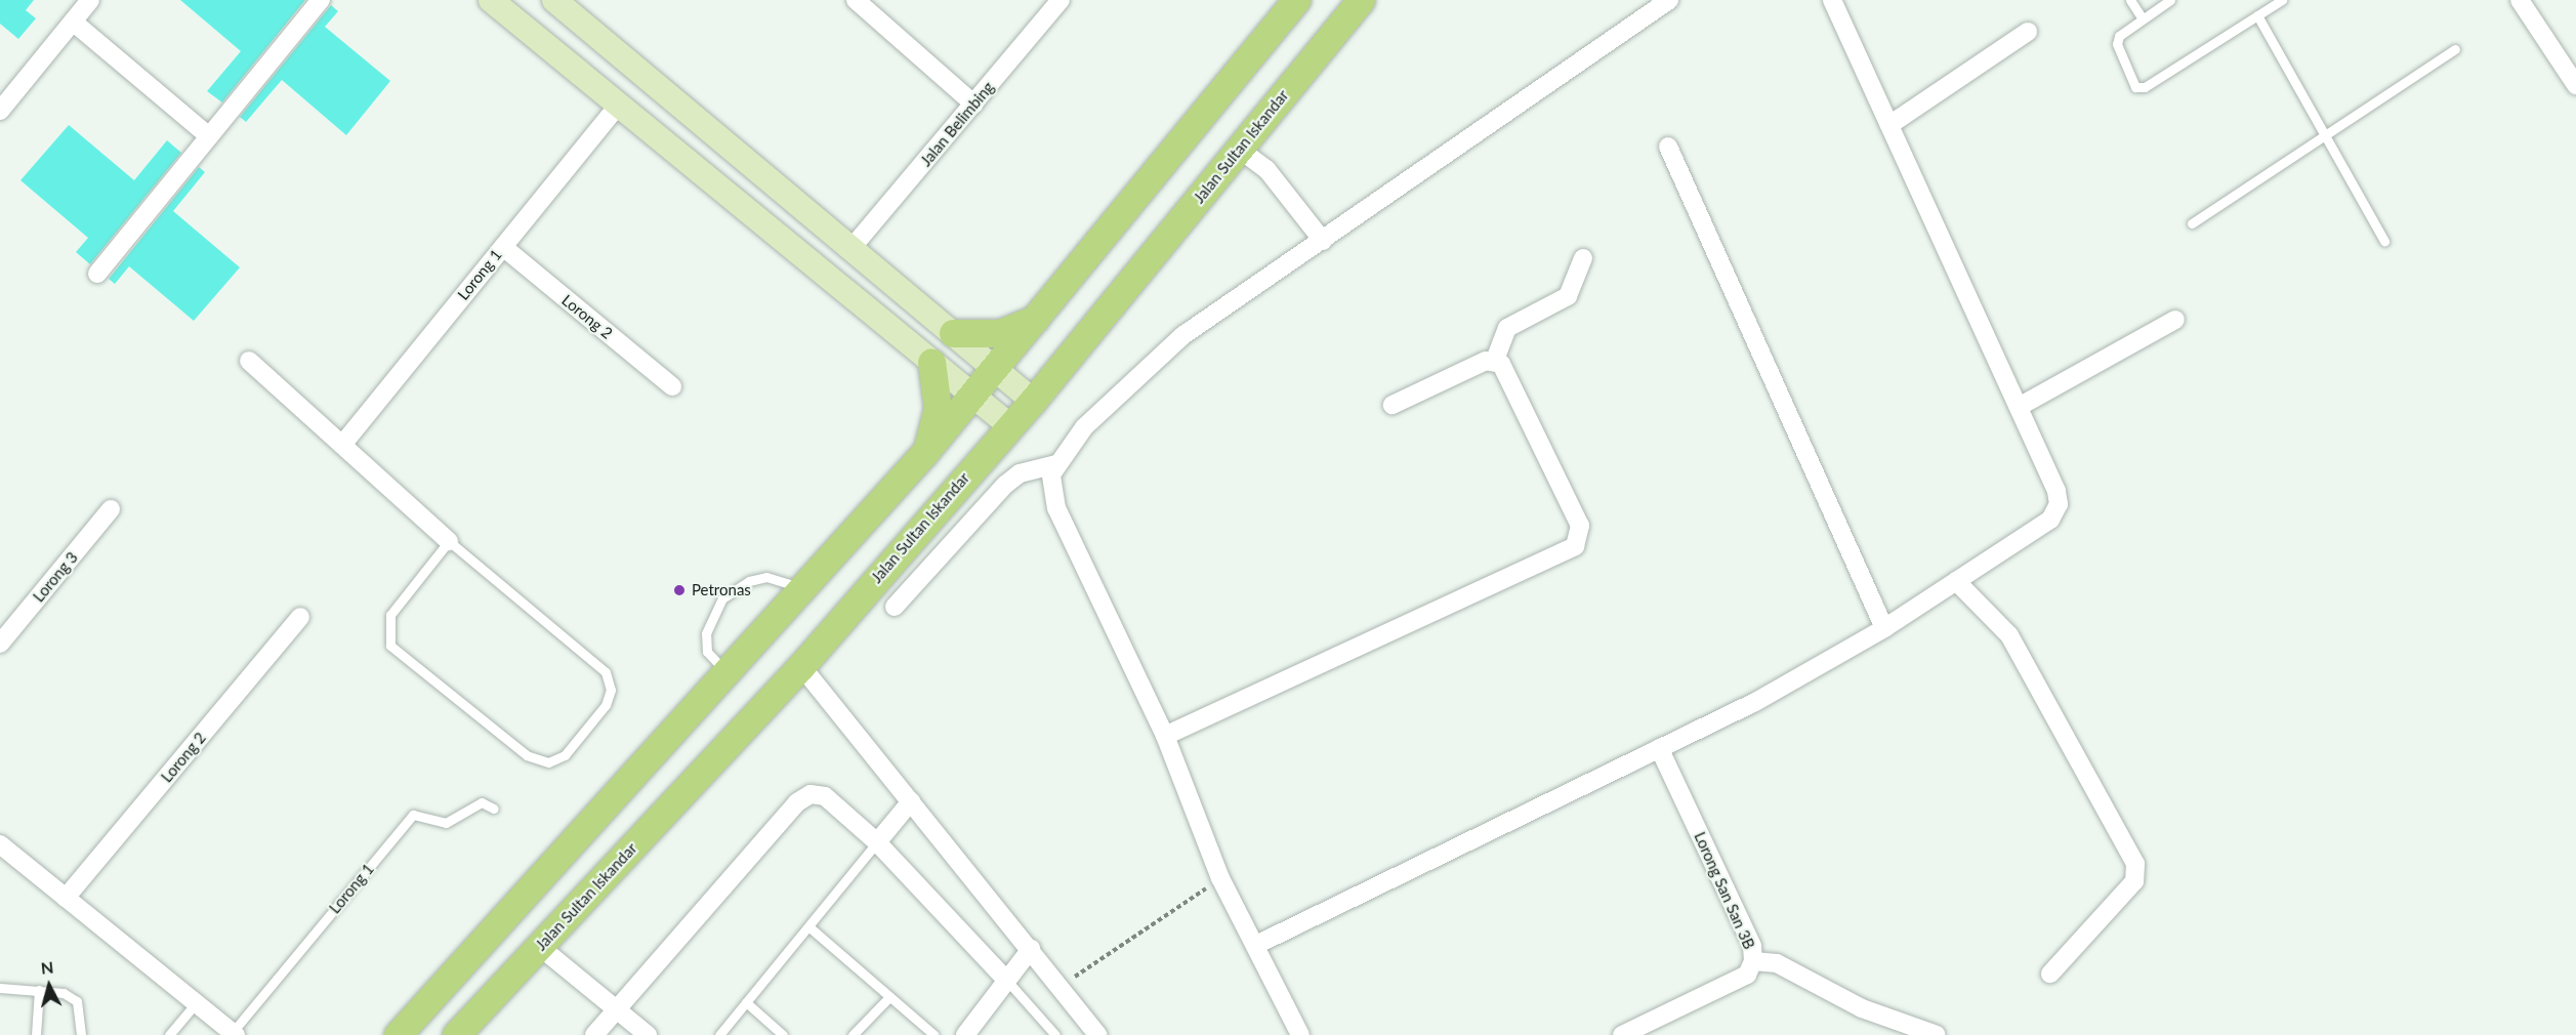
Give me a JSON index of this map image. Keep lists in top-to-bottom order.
{
  "streets": {
    "main road": ["Jalan Sultan Iskandar"],
    "street": [
      "Jalan Belimbing",
      "Lorong 1",
      "Lorong 2",
      "Lorong 3",
      "Lorong San San 3B"
    ]
  },
  "crossings": [
    ["Lorong 1", "Lorong 2"]
  ],
  "places": ["Petronas"],
  "north": "top"
}
